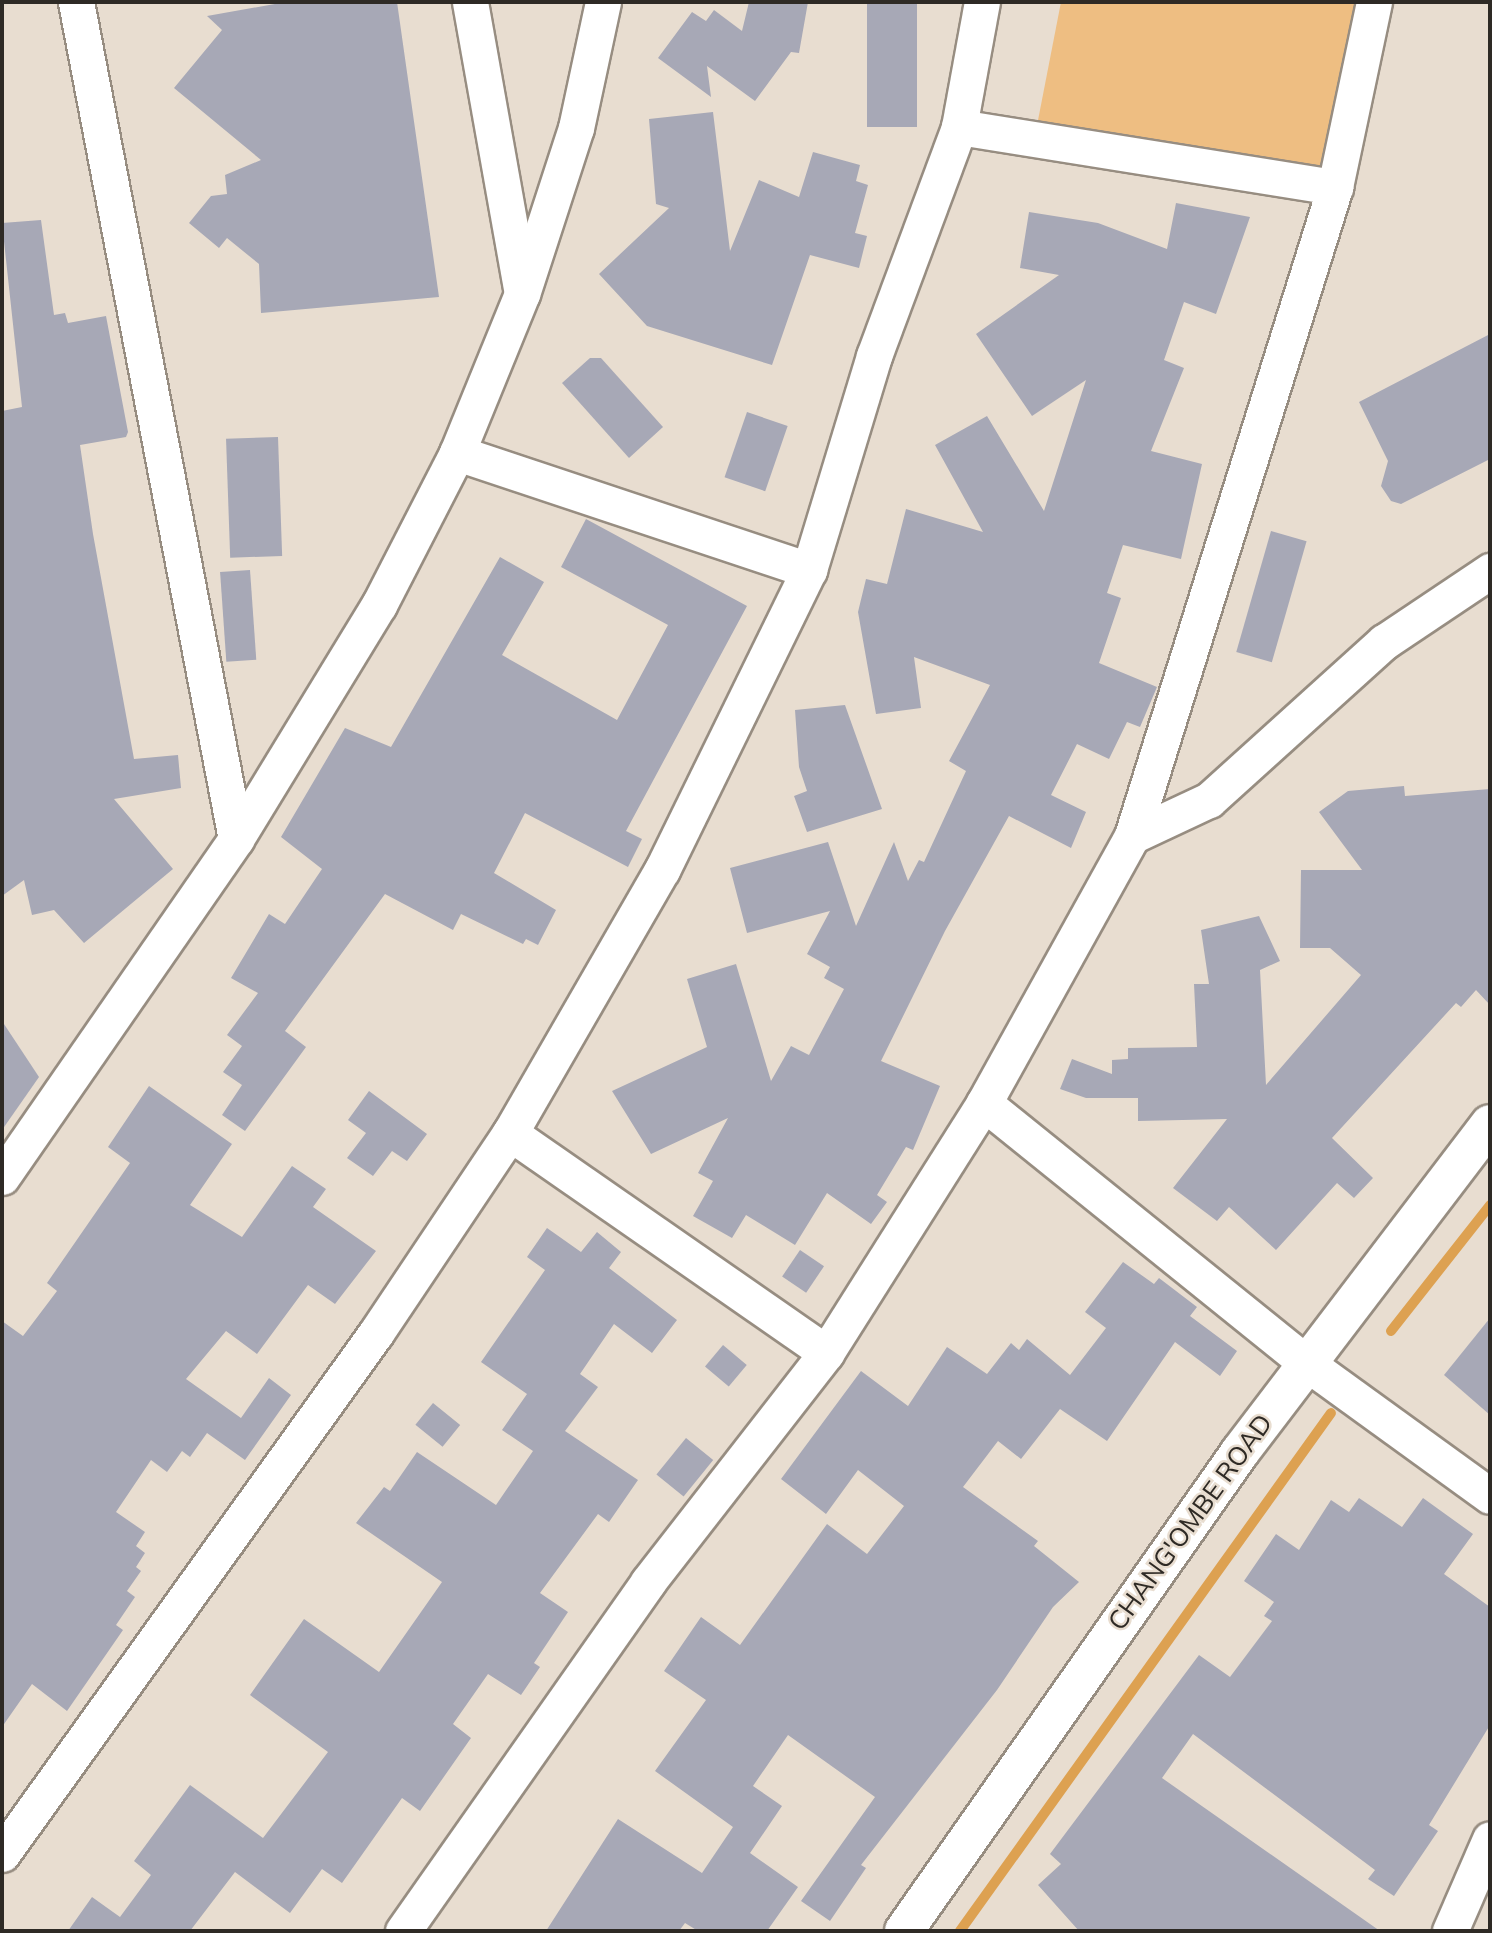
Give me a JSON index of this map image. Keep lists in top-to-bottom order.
{
  "streets": {
    "street": ["CHANG'OMBE ROAD"]
  }
}
